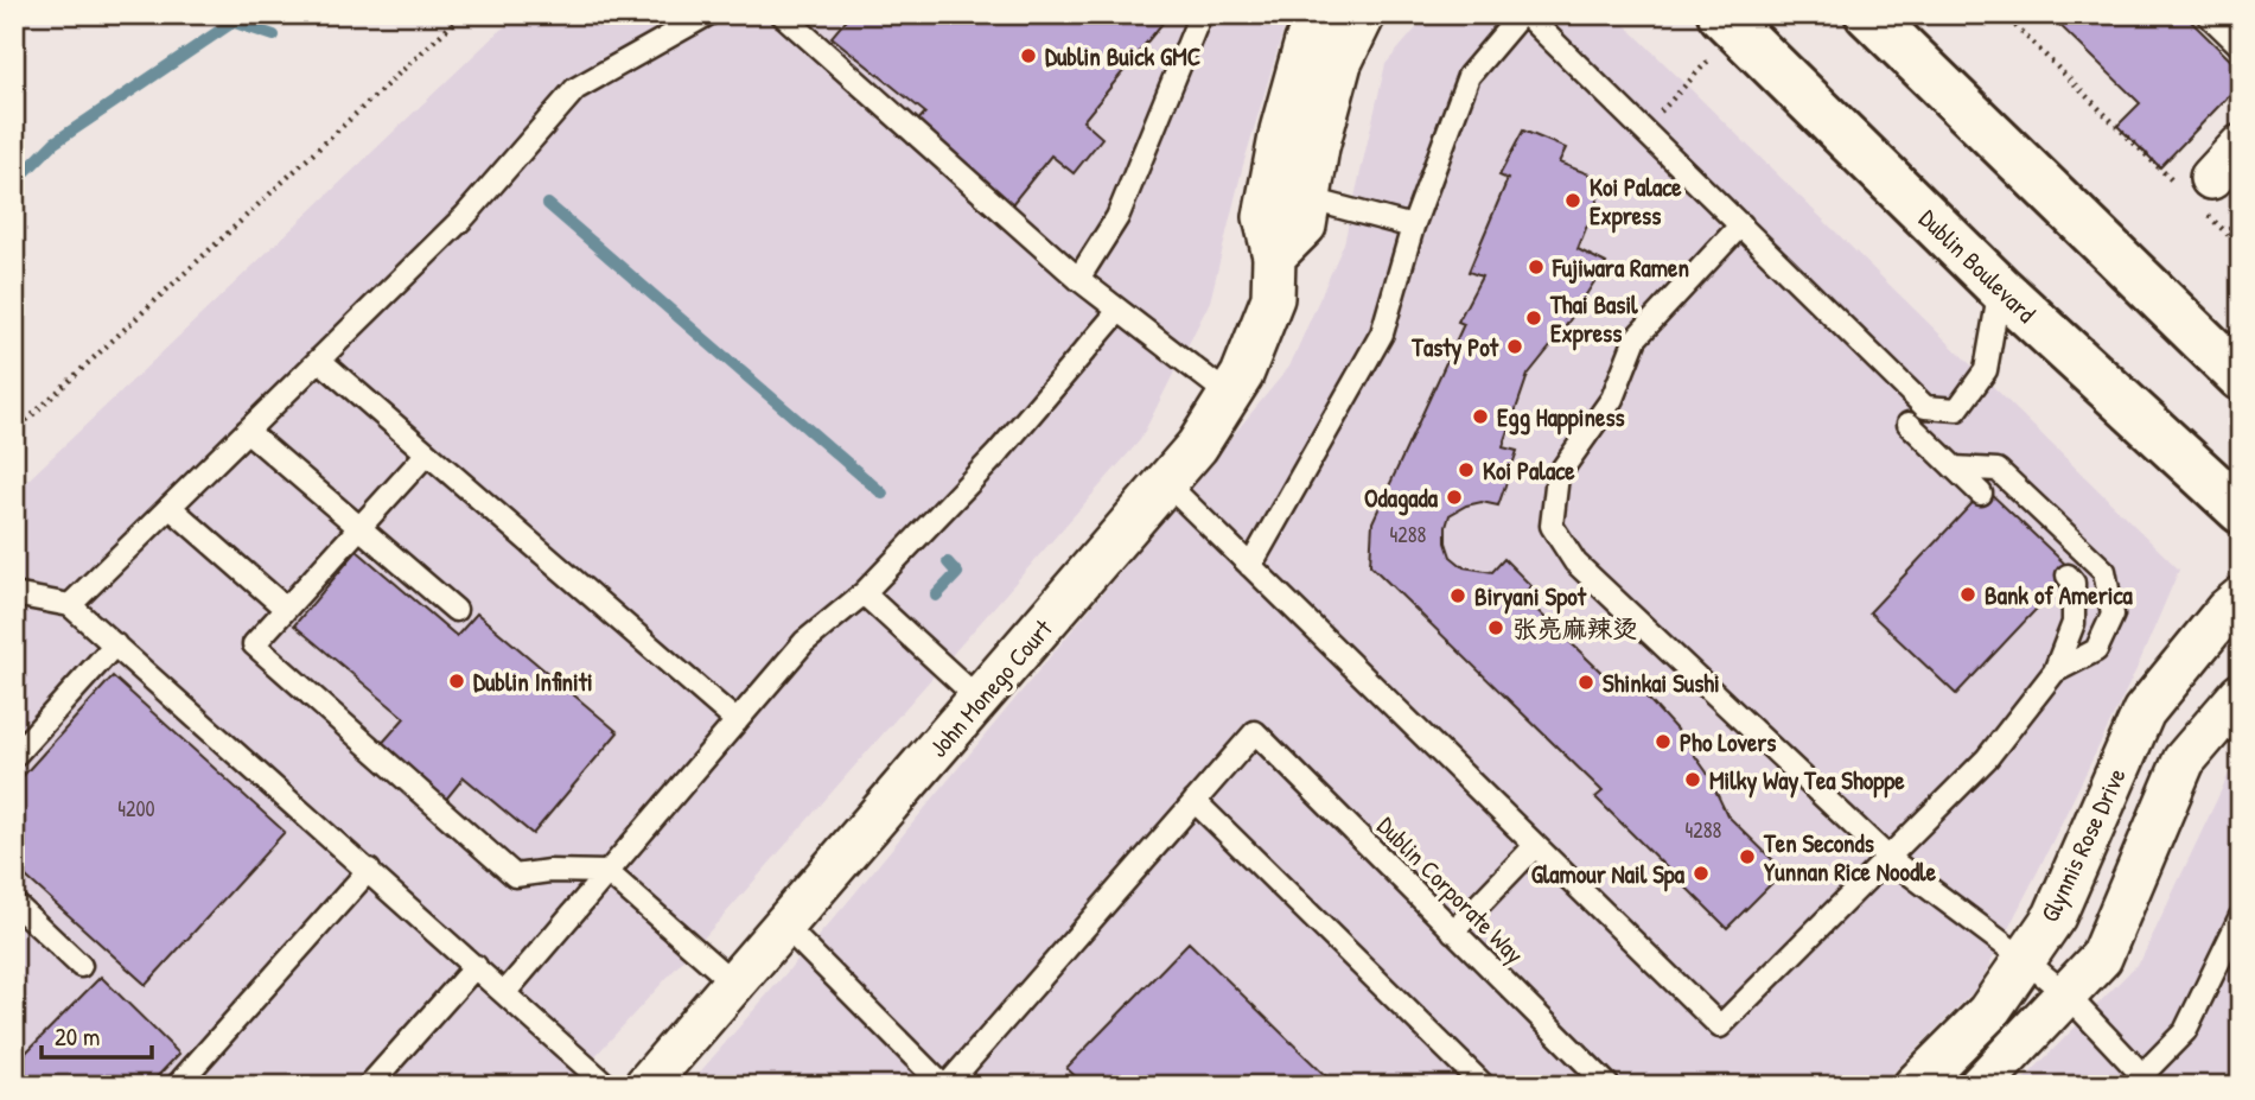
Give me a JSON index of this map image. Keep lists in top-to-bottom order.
{
  "streets": {
    "main road": ["Dublin Boulevard"],
    "street": ["John Monego Court", "Glynnis Rose Drive"],
    "lane": ["Dublin Corporate Way"]
  },
  "places": [
    "Dublin Buick GMC",
    "Koi Palace Express",
    "Fujiwara Ramen",
    "Thai Basil Express",
    "Tasty Pot",
    "Egg Happiness",
    "Koi Palace",
    "Odagada",
    "Bank of America",
    "Biryani Spot",
    "张亮麻辣烫",
    "Dublin Infiniti",
    "Shinkai Sushi",
    "Pho Lovers",
    "Milky Way Tea Shoppe",
    "Ten Seconds Yunnan Rice Noodle",
    "Glamour Nail Spa"
  ],
  "house_numbers": ["4288", "4200", "4288"],
  "scale_bar": "20 m"
}
